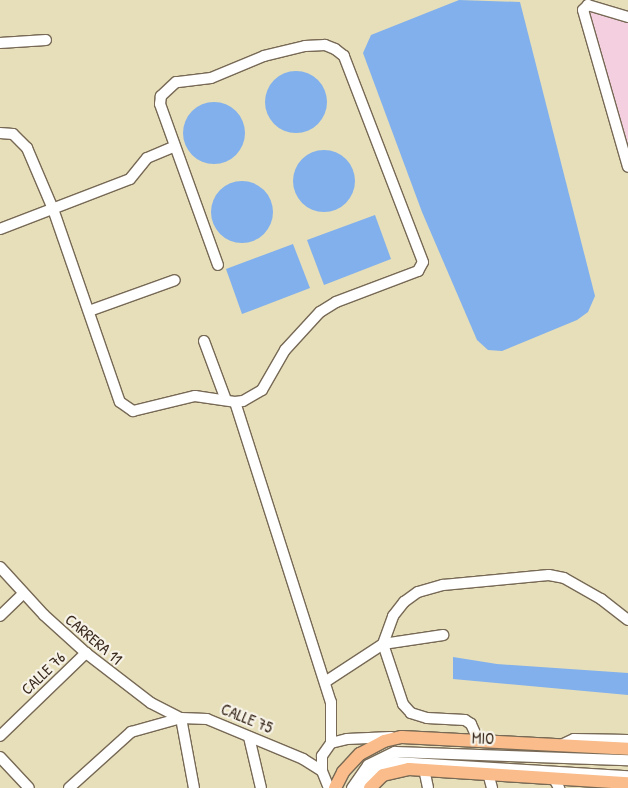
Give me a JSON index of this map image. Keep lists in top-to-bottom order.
{
  "streets": {
    "street": [
      "CARRERA 11",
      "CALLE 76",
      "CALLE 75",
      "MIO"
    ]
  },
  "crossings": [
    ["CARRERA 11", "CALLE 76"],
    ["CARRERA 11", "CALLE 75"]
  ]
}
